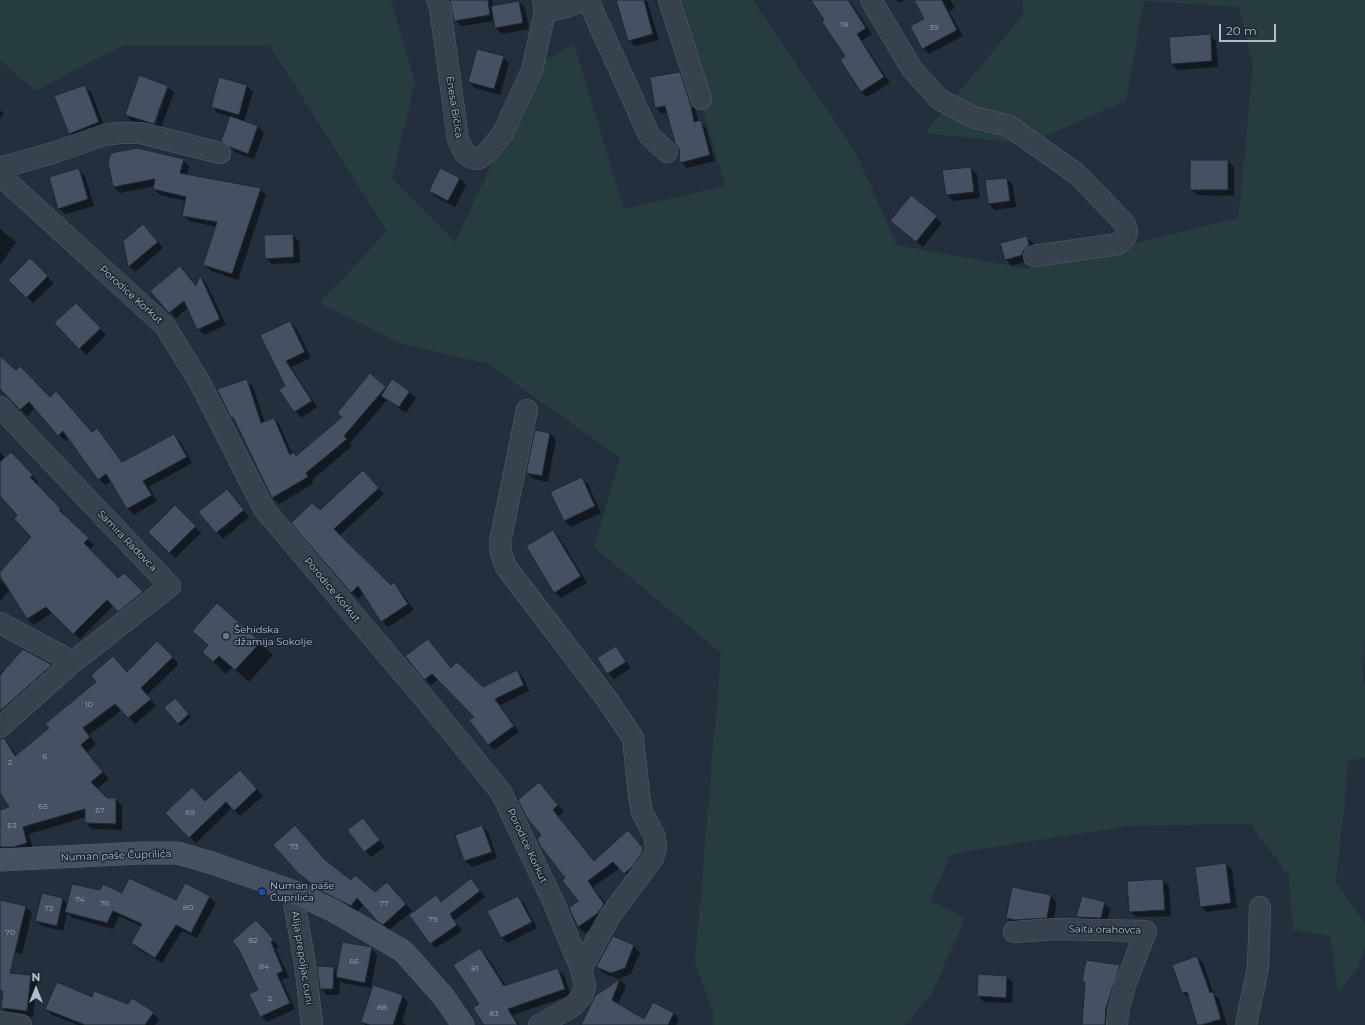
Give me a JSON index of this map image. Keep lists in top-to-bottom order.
{
  "streets": {
    "street": [
      "Enesa Bičića",
      "Porodice Korkut",
      "Samira Radovca",
      "Numan paše Čuprilića",
      "Saita orahovca",
      "Alija prepoljac cuni"
    ]
  },
  "crossings": [
    ["Numan paše Čuprilića", "Alija prepoljac cuni"]
  ],
  "places": ["Šehidska džamija Sokolje", "Numan paše Ćuprilića"],
  "house_numbers": [
    "18",
    "39",
    "10",
    "6",
    "2",
    "65",
    "67",
    "69",
    "63",
    "73",
    "74",
    "76",
    "77",
    "80",
    "72",
    "79",
    "70",
    "82",
    "66",
    "84",
    "81",
    "2",
    "88",
    "83"
  ],
  "scale_bar": "20 m",
  "north": "top"
}
